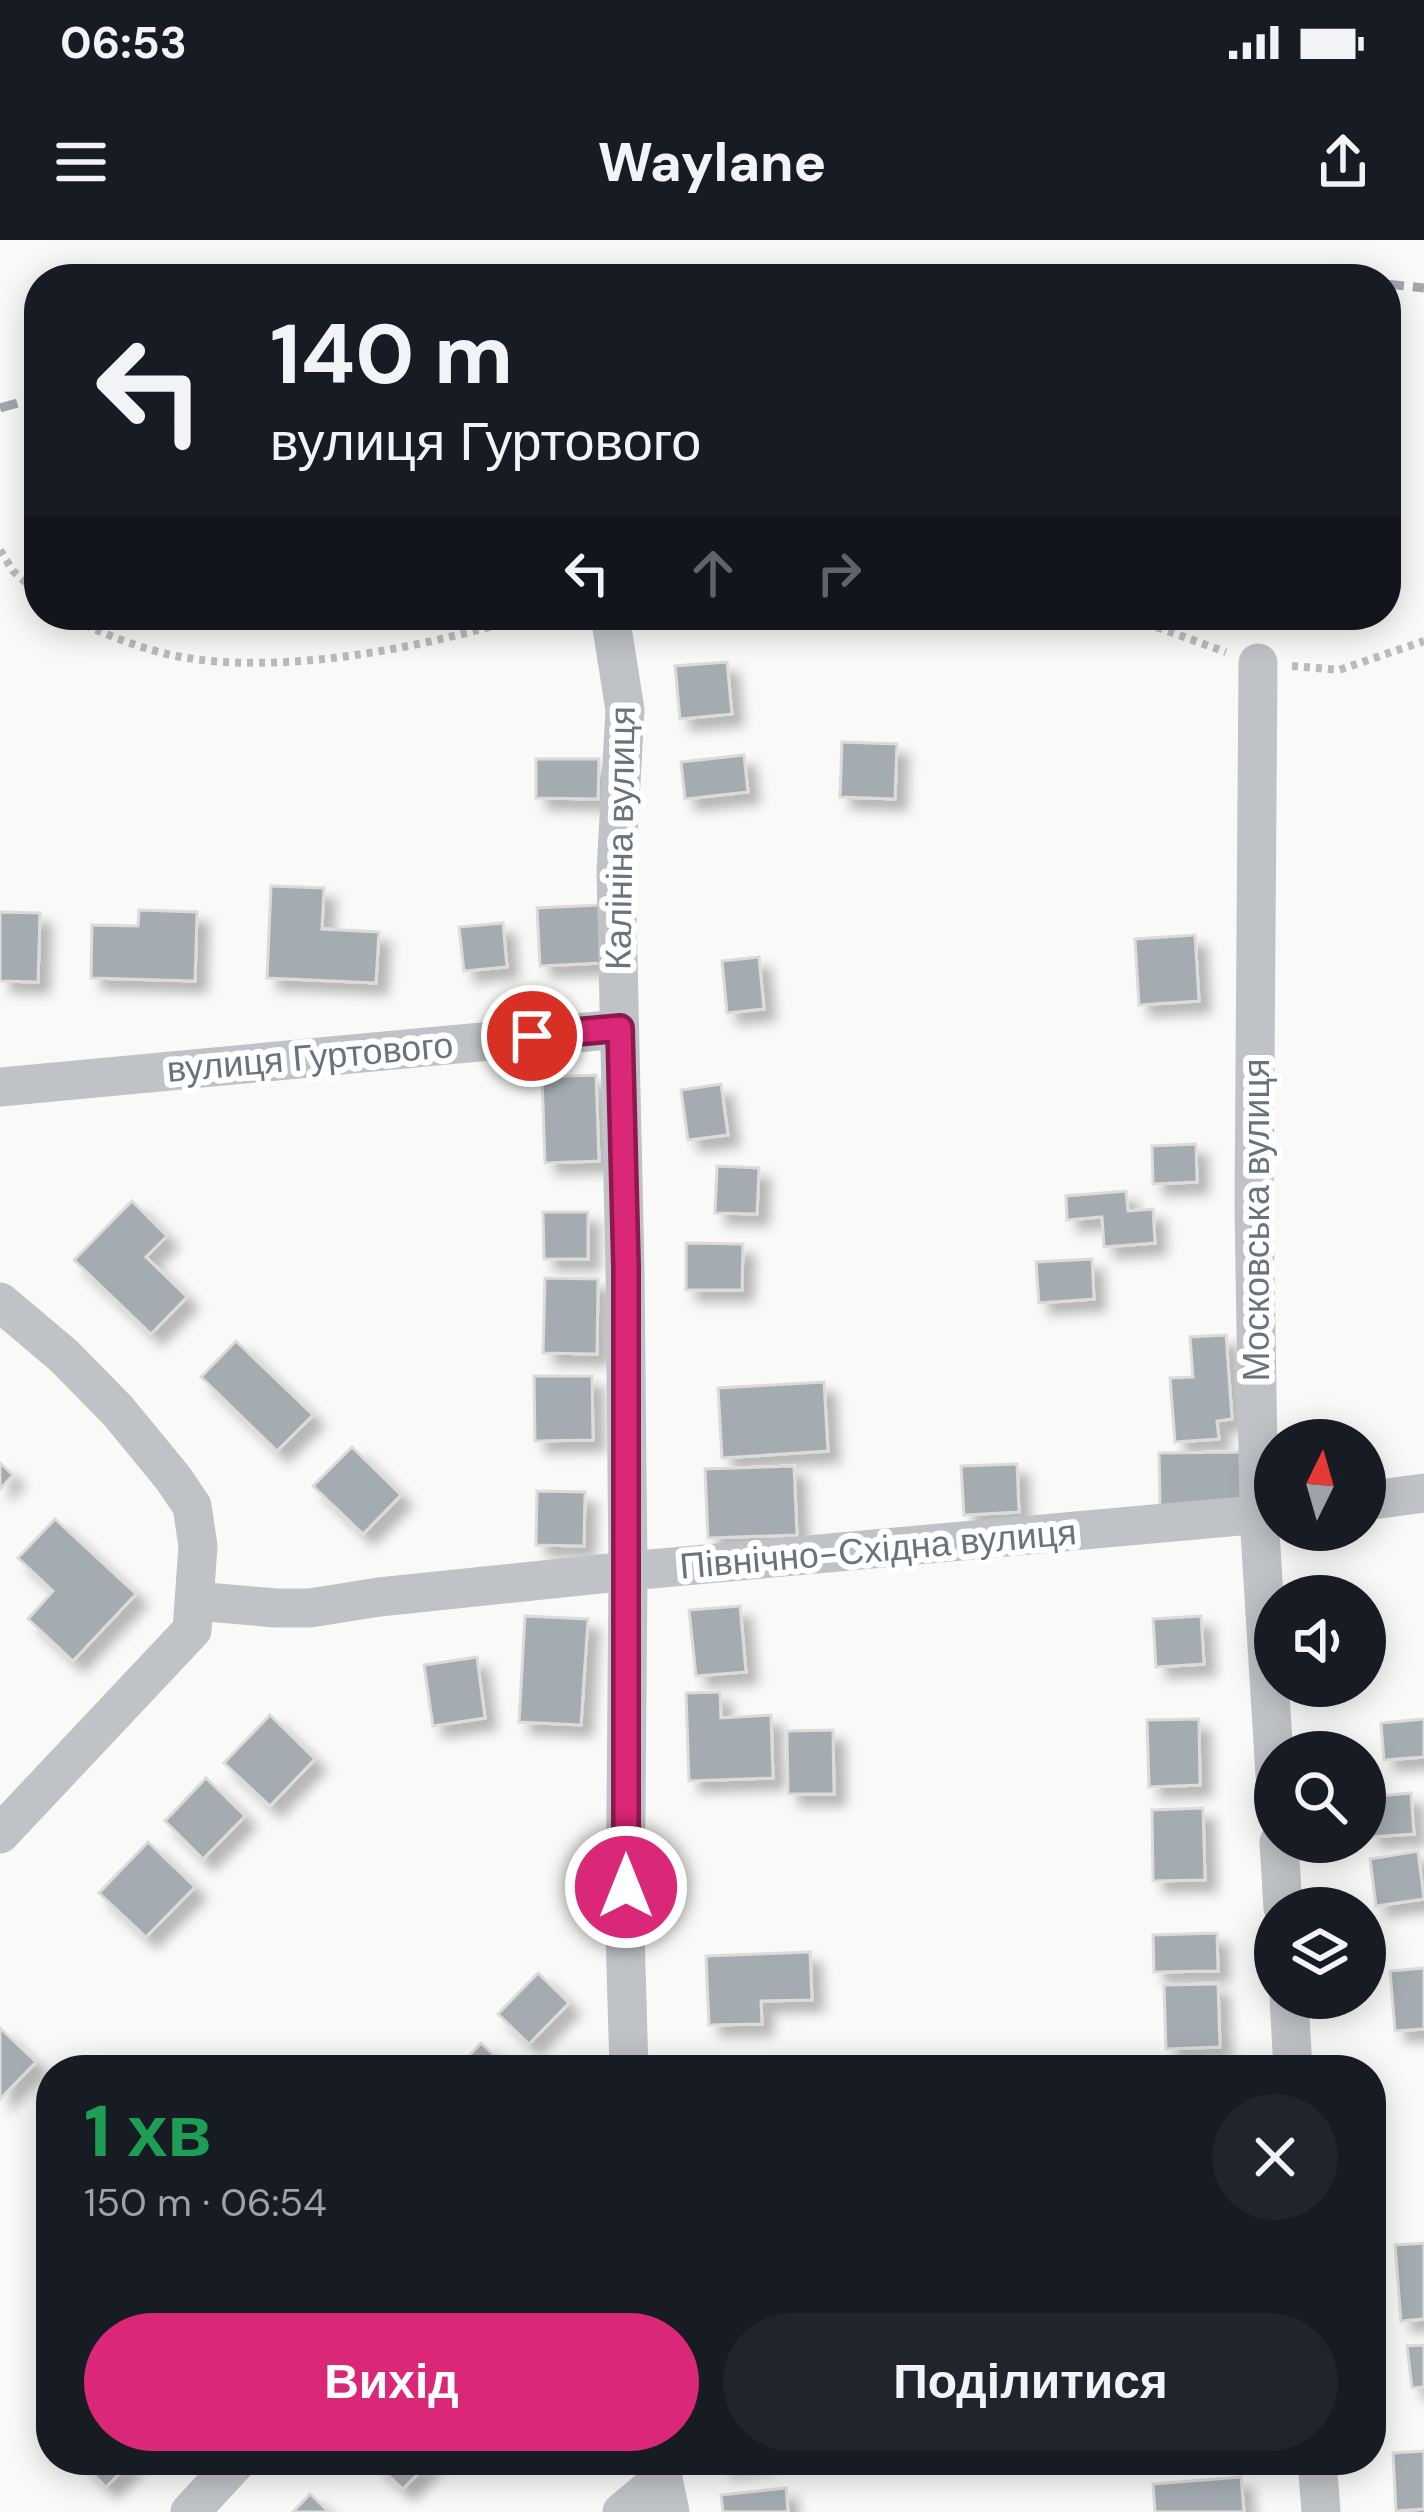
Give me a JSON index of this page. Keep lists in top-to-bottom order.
{
  "streets": {
    "street": [
      "Калініна вулиця",
      "вулиця Гуртового",
      "Московська вулиця",
      "Північно-Східна вулиця"
    ]
  },
  "crossings": [
    ["Калініна вулиця", "вулиця Гуртового"],
    ["Калініна вулиця", "Північно-Східна вулиця"]
  ],
  "north": "top",
  "page": {
    "status": "06:53",
    "header": "Waylane",
    "turn": ["140 m", "вулиця Гуртового"],
    "heading": ["1 хв", "150 m · 06:54"],
    "buttons": ["Вихід", "Поділитися"]
  }
}
